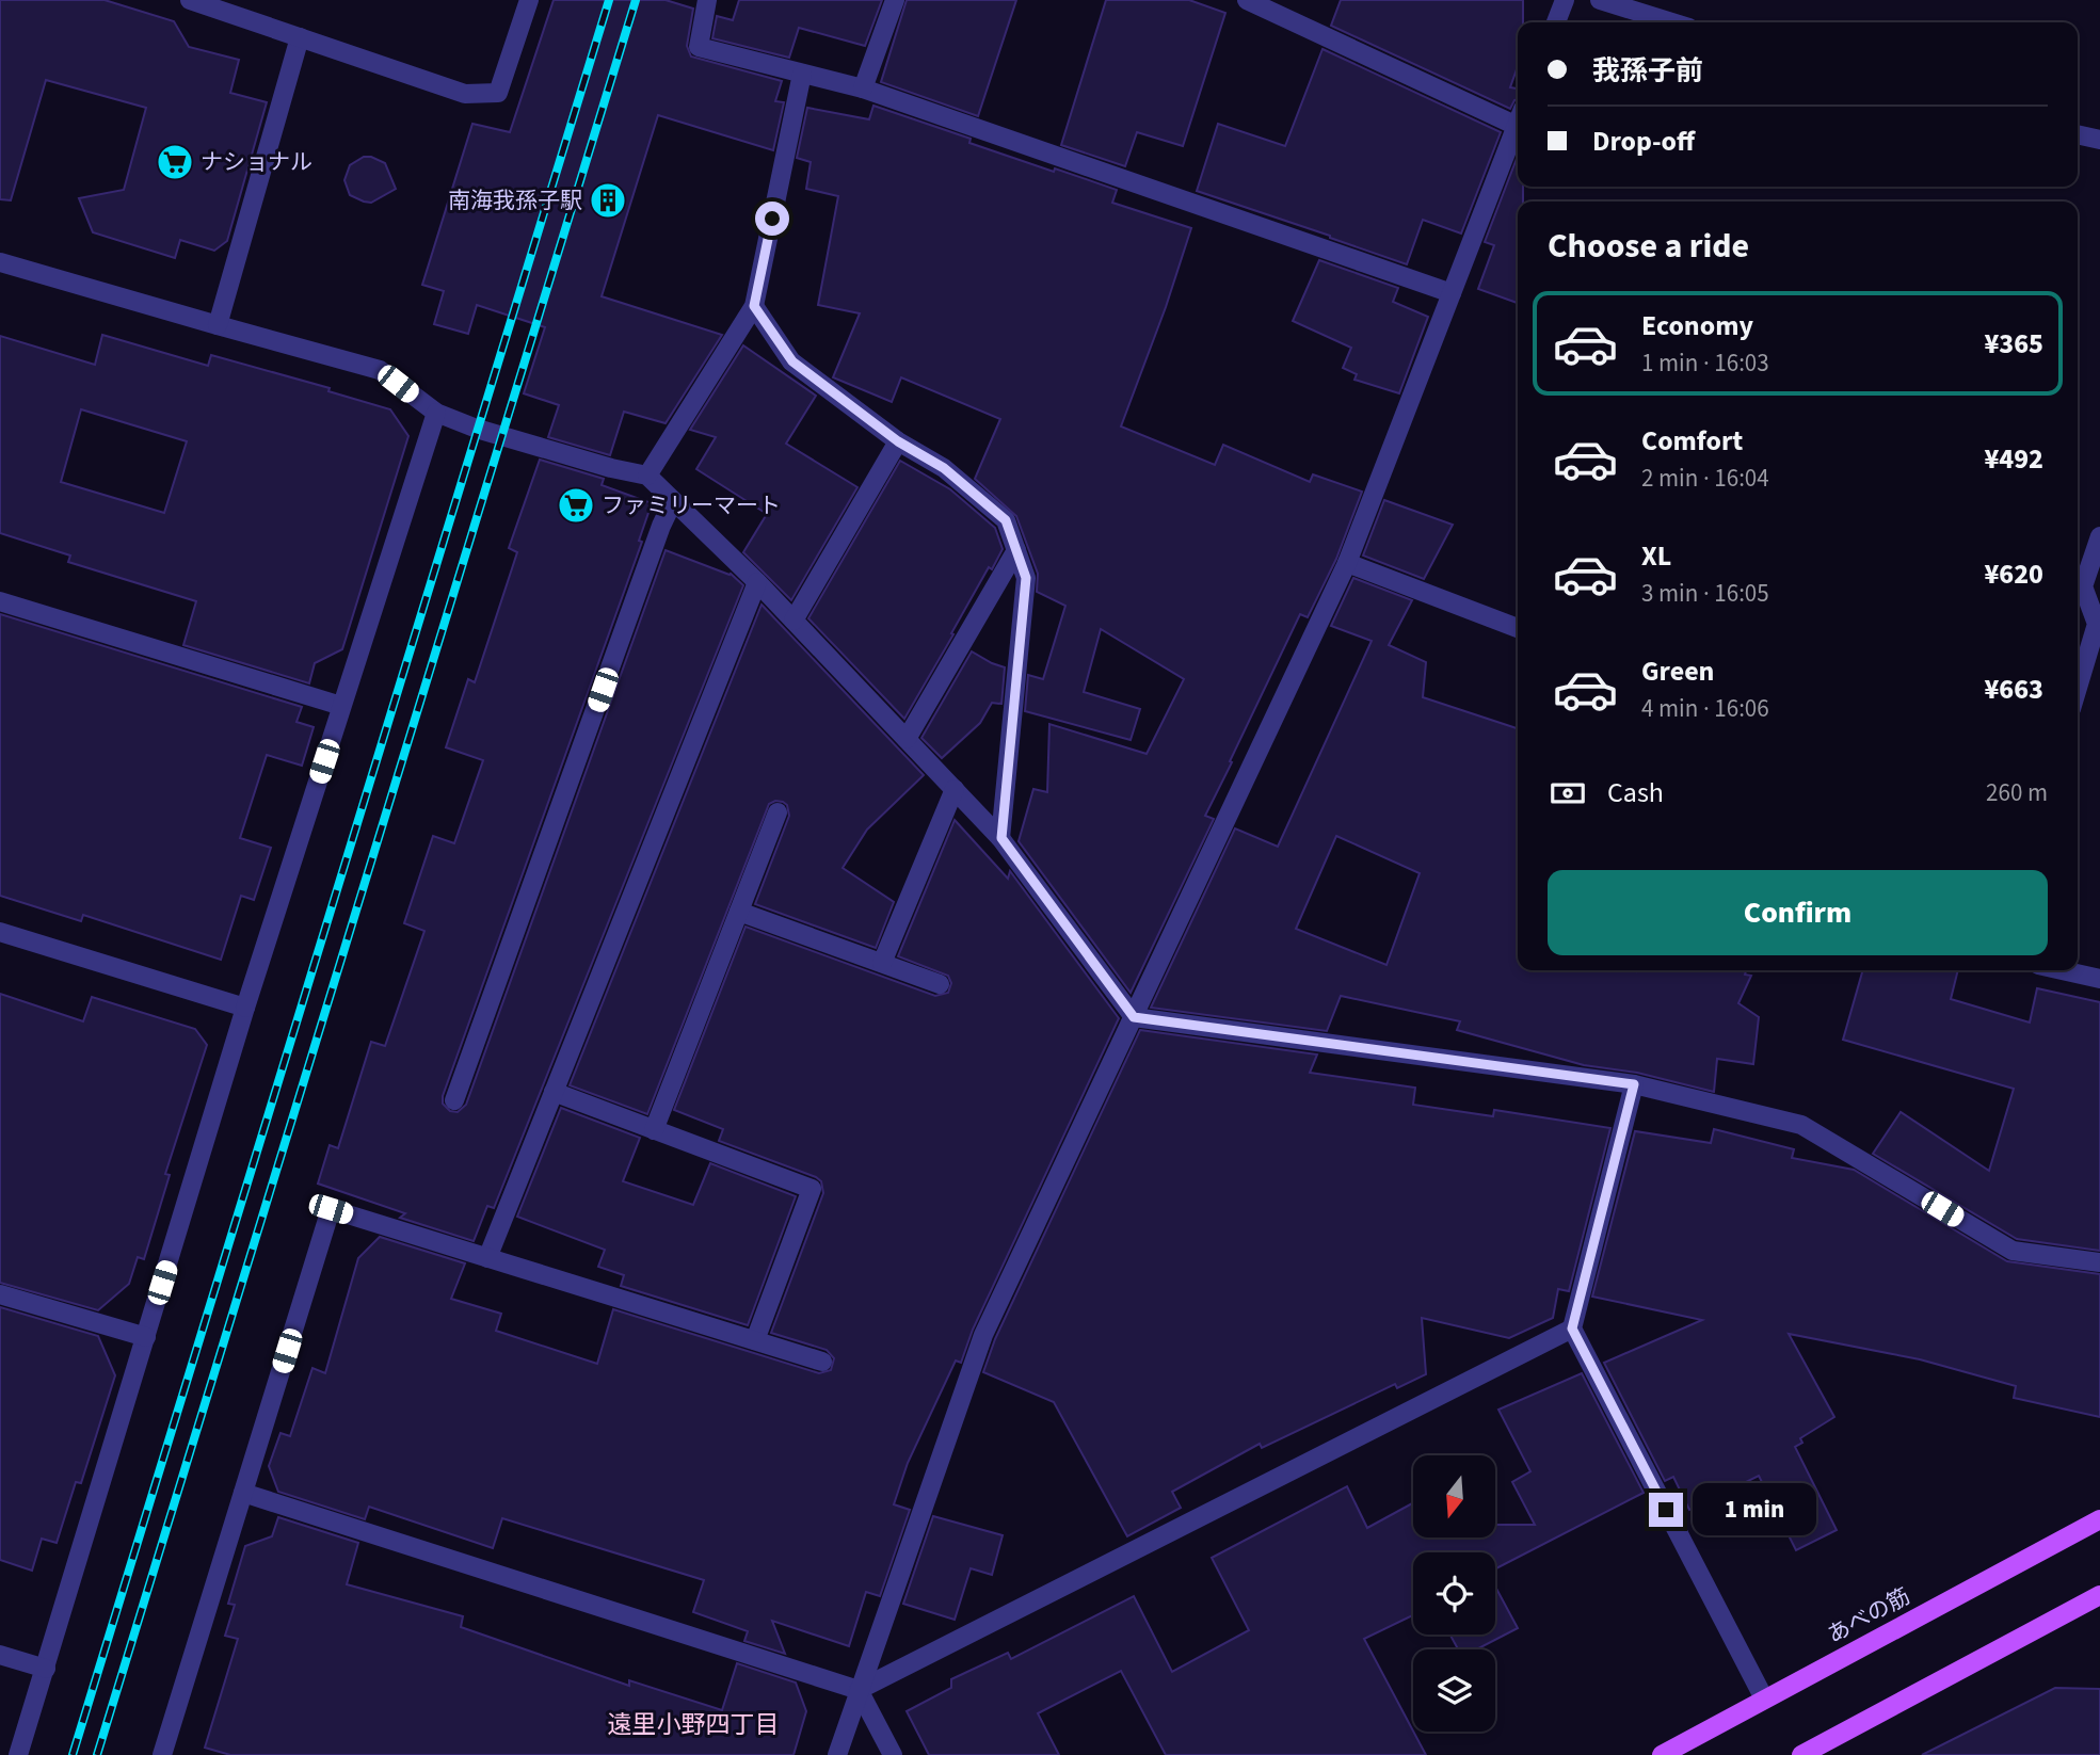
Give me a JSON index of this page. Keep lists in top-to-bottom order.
{
  "streets": {
    "main road": ["あべの筋"]
  },
  "districts": ["遠里小野四丁目"],
  "places": {
    "supermarket": ["ナショナル", "ファミリーマート"],
    "building": ["南海我孫子駅"]
  },
  "north": "bottom",
  "page": {
    "banner": ["我孫子前", "Drop-off"],
    "heading": "Choose a ride",
    "list": [
      {
        "name": "Economy",
        "note": "1 min · 16:03",
        "value": "¥365"
      },
      {
        "name": "Comfort",
        "note": "2 min · 16:04",
        "value": "¥492"
      },
      {
        "name": "XL",
        "note": "3 min · 16:05",
        "value": "¥620"
      },
      {
        "name": "Green",
        "note": "4 min · 16:06",
        "value": "¥663"
      }
    ],
    "pay": ["Cash", "260 m"],
    "buttons": "Confirm",
    "bubble": "1 min"
  }
}
